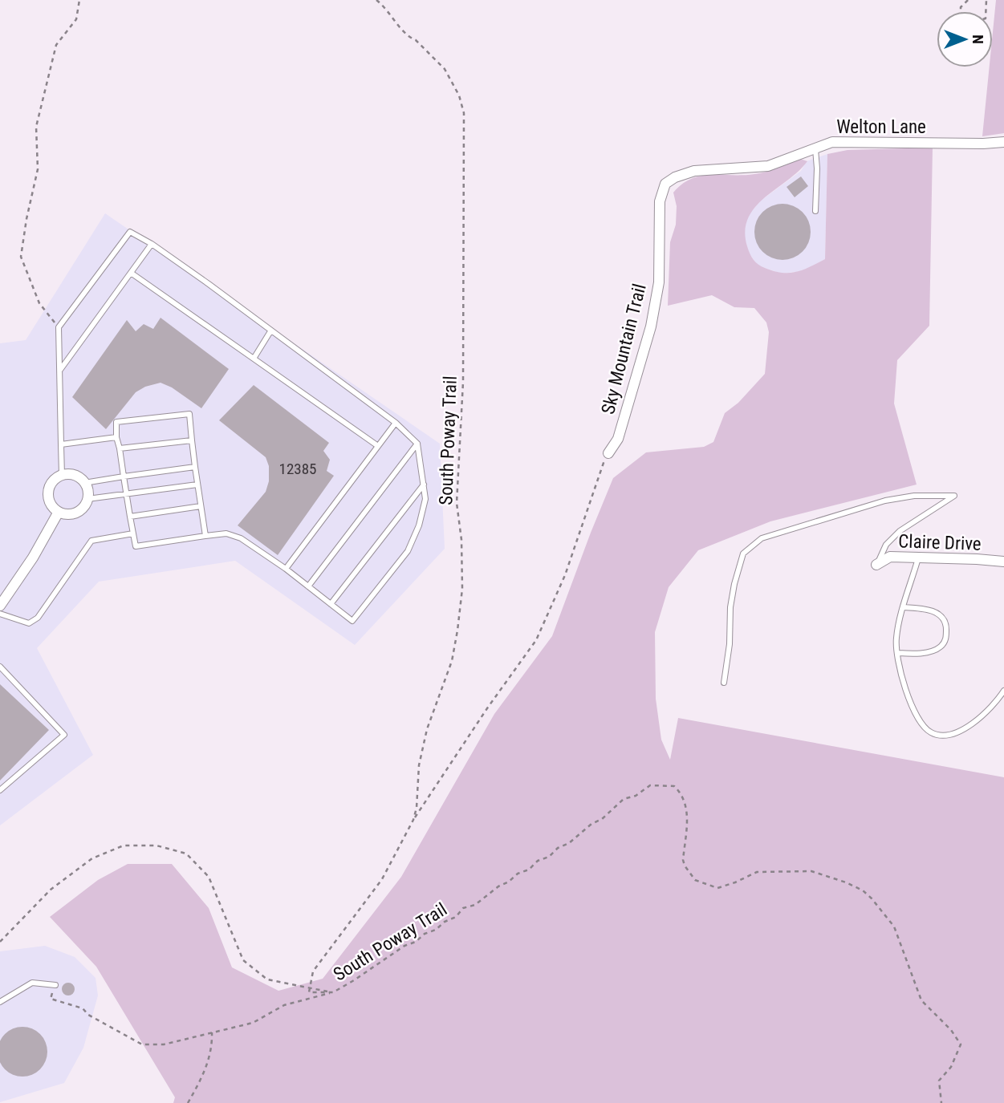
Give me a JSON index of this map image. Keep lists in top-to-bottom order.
{
  "streets": {
    "street": ["Welton Lane", "Sky Mountain Trail", "Claire Drive"],
    "path": ["South Poway Trail"]
  },
  "crossings": [
    ["Welton Lane", "Sky Mountain Trail"]
  ],
  "house_numbers": ["12385"],
  "north": "right"
}
